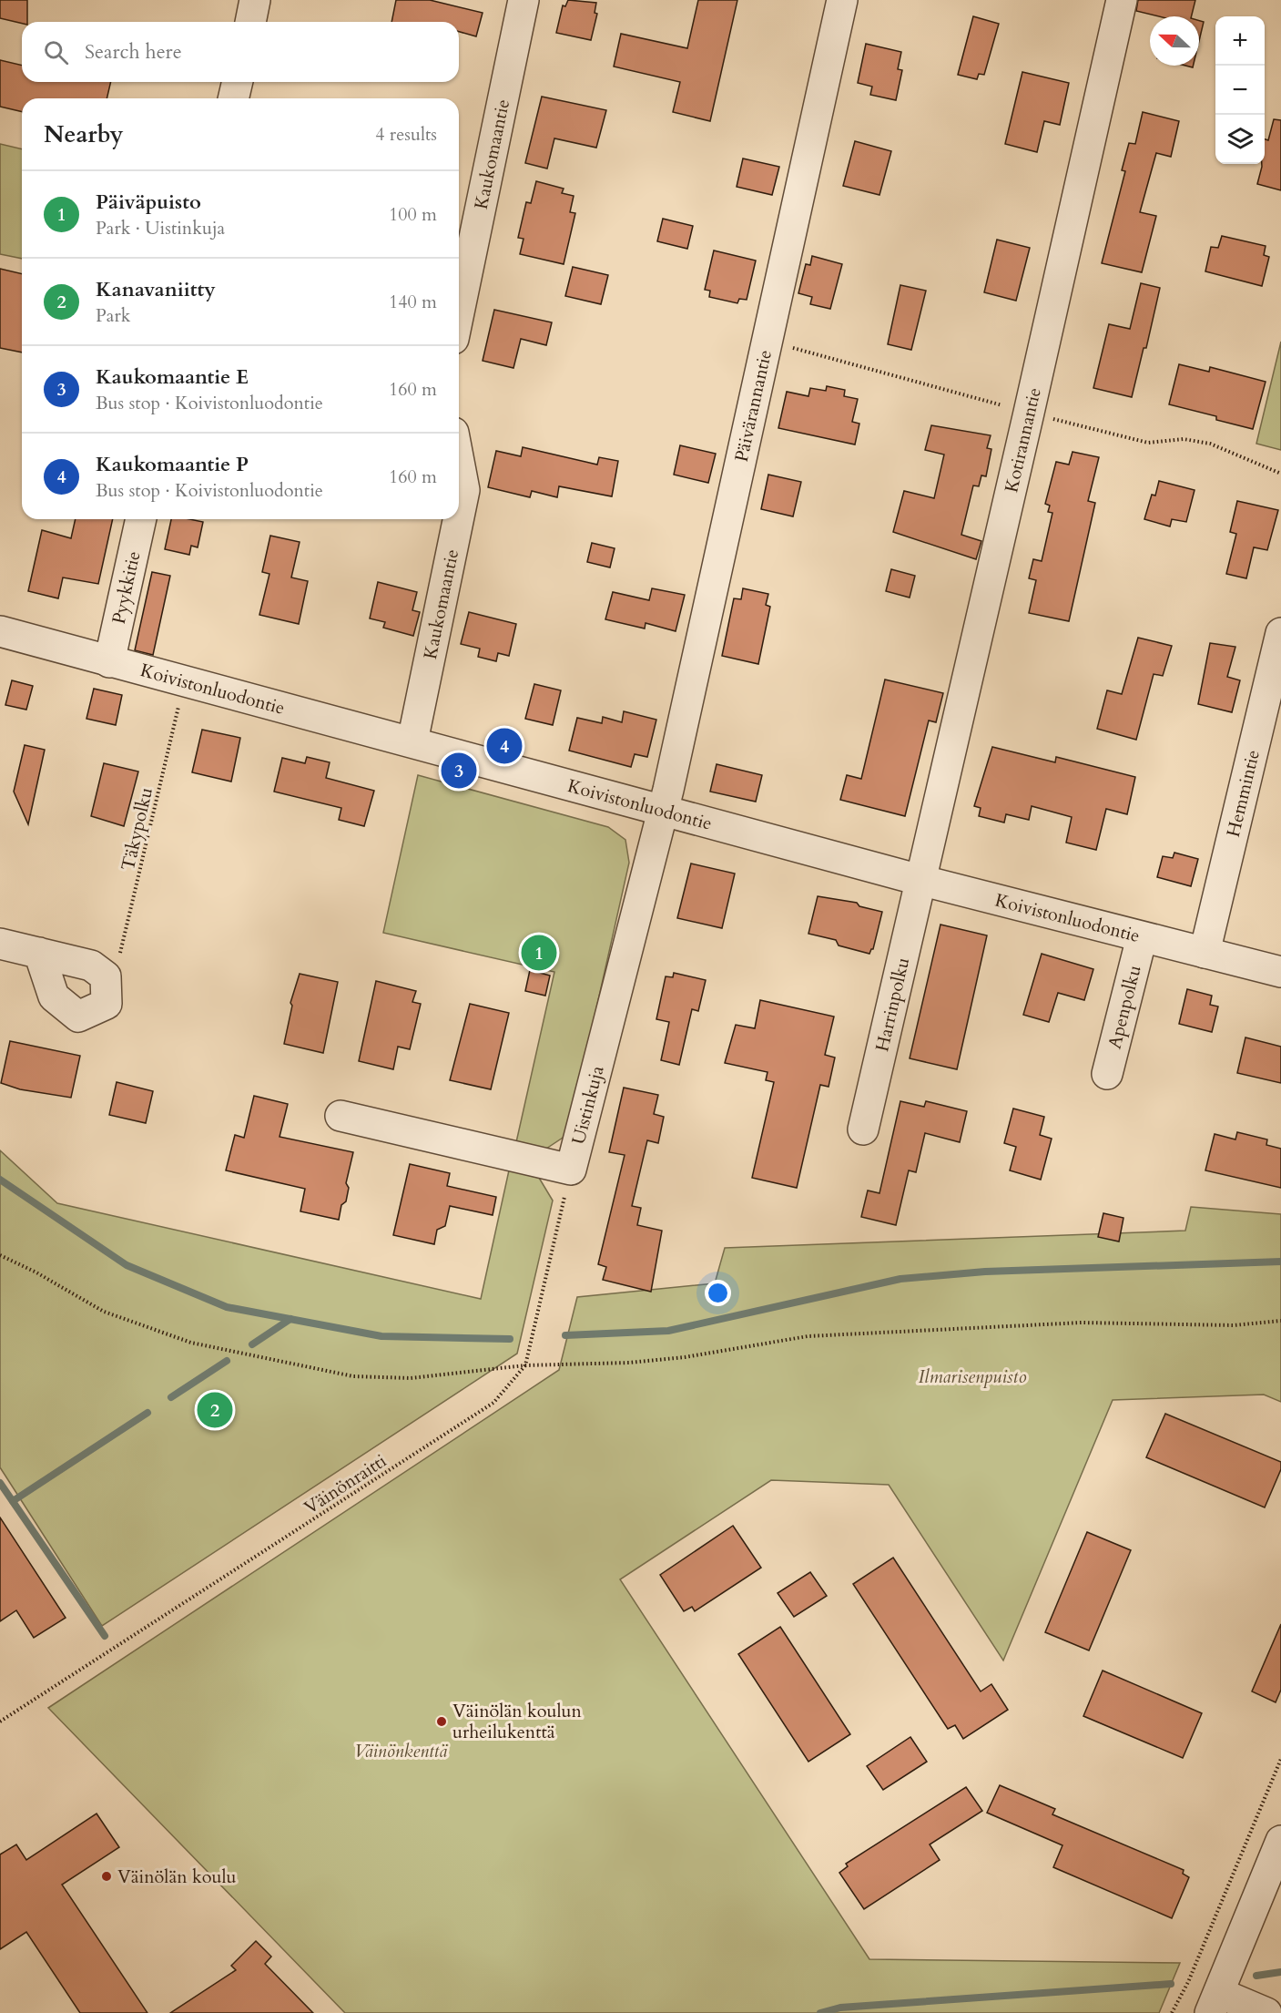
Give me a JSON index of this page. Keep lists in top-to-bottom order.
{
  "streets": {
    "street": [
      "Kaukomaantie",
      "Päivärannantie",
      "Kotirannantie",
      "Pyykkitie",
      "Koivistonluodontie",
      "Hemmintie",
      "Harrinpolku",
      "Apenpolku",
      "Uistinkuja"
    ],
    "path": ["Täkypolku", "Väinönraitti"]
  },
  "crossings": [
    ["Kaukomaantie", "Koivistonluodontie"],
    ["Päivärannantie", "Koivistonluodontie"],
    ["Päivärannantie", "Uistinkuja"],
    ["Kotirannantie", "Koivistonluodontie"],
    ["Kotirannantie", "Harrinpolku"],
    ["Pyykkitie", "Koivistonluodontie"],
    ["Koivistonluodontie", "Hemmintie"],
    ["Koivistonluodontie", "Täkypolku"],
    ["Koivistonluodontie", "Harrinpolku"],
    ["Koivistonluodontie", "Apenpolku"],
    ["Koivistonluodontie", "Uistinkuja"],
    ["Uistinkuja", "Väinönraitti"]
  ],
  "parks": ["Ilmarisenpuisto", "Väinönkenttä"],
  "places": ["Väinölän koulun urheilukenttä", "Väinölän koulu"],
  "north": "left",
  "page": {
    "map_buttons": ["+", "−"],
    "search": "Search here",
    "heading": ["Nearby", "4 results"],
    "list": [
      {
        "mark": "1",
        "name": "Päiväpuisto",
        "note": "Park · Uistinkuja",
        "value": "100 m"
      },
      {
        "mark": "2",
        "name": "Kanavaniitty",
        "note": "Park",
        "value": "140 m"
      },
      {
        "mark": "3",
        "name": "Kaukomaantie E",
        "note": "Bus stop · Koivistonluodontie",
        "value": "160 m"
      },
      {
        "mark": "4",
        "name": "Kaukomaantie P",
        "note": "Bus stop · Koivistonluodontie",
        "value": "160 m"
      }
    ],
    "pins": [
      "4",
      "3",
      "1",
      "2"
    ]
  }
}
